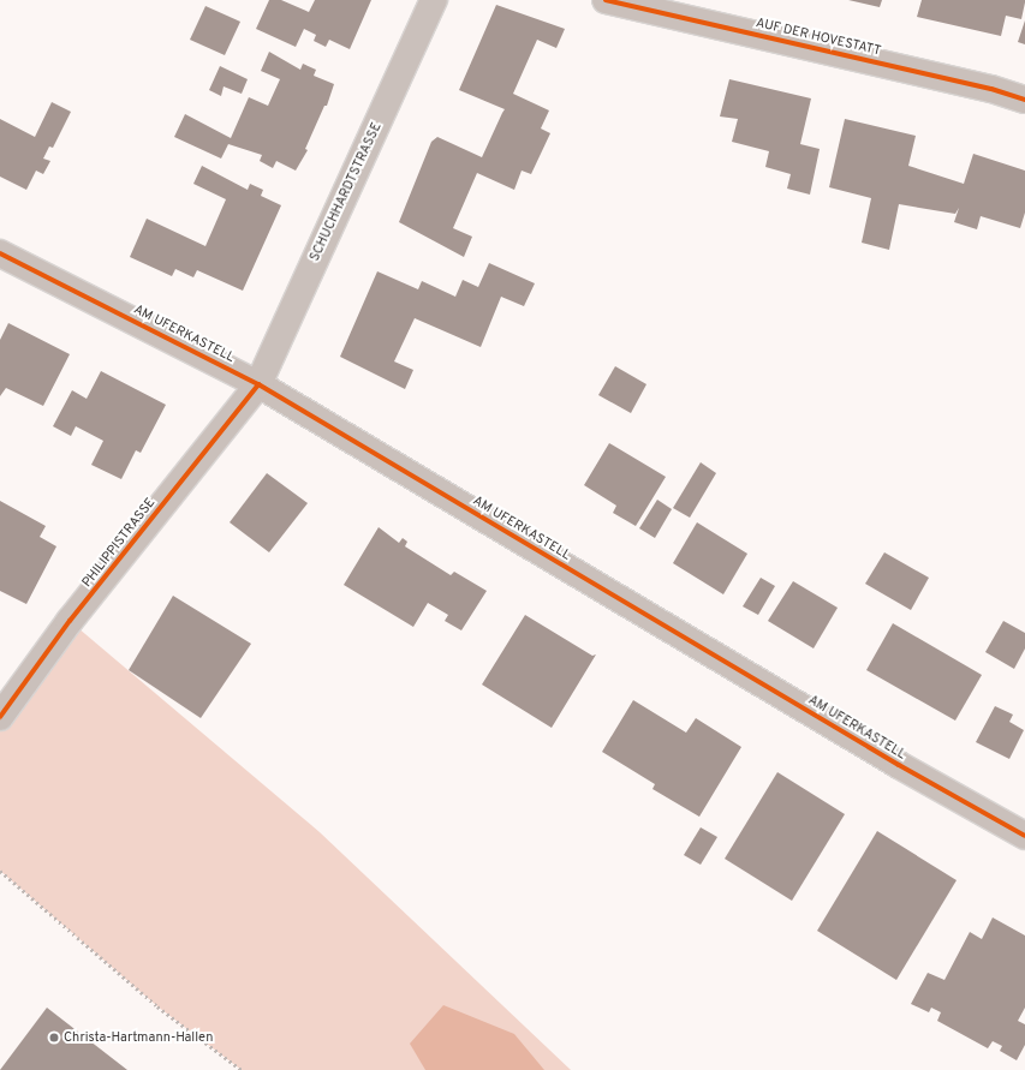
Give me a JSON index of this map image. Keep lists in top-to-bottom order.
{
  "streets": {
    "street": [
      "AUF DER HOVESTATT",
      "SCHUCHHARDTSTRASSE",
      "AM UFERKASTELL",
      "PHILIPPISTRASSE"
    ]
  },
  "crossings": [
    ["SCHUCHHARDTSTRASSE", "AM UFERKASTELL"],
    ["SCHUCHHARDTSTRASSE", "PHILIPPISTRASSE"],
    ["AM UFERKASTELL", "PHILIPPISTRASSE"]
  ],
  "places": ["Christa-Hartmann-Hallen"]
}
